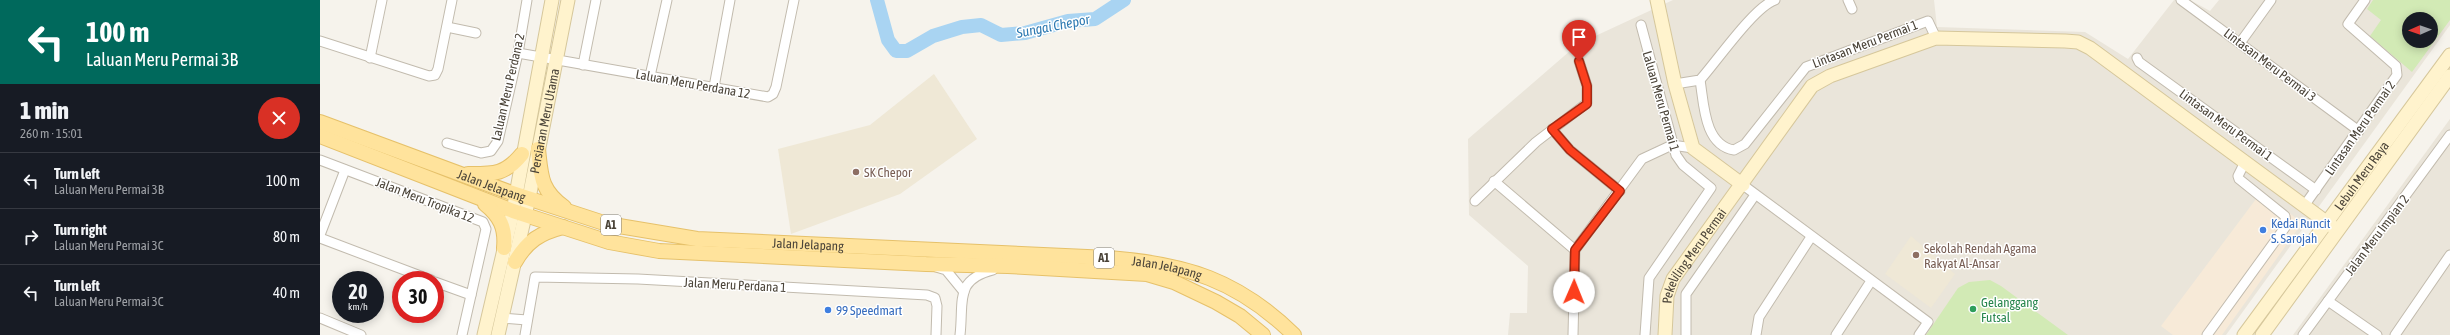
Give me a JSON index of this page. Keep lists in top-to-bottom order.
{
  "streets": {
    "main road": ["Jalan Jelapang", "A1"],
    "street": [
      "Lintasan Meru Permai 1",
      "Lintasan Meru Permai 3",
      "Laluan Meru Perdana 12",
      "Laluan Meru Perdana 2",
      "Laluan Meru Permai 1",
      "Persiaran Meru Utama",
      "Lintasan Meru Permai 2",
      "Lebuh Meru Raya",
      "Jalan Meru Tropika 12",
      "Jalan Meru Impian 2",
      "Pekeliling Meru Permai",
      "Jalan Meru Perdana 1"
    ]
  },
  "crossings": [
    ["Lintasan Meru Permai 1", "Lintasan Meru Permai 2"],
    ["Lintasan Meru Permai 1", "Pekeliling Meru Permai"],
    ["Lintasan Meru Permai 3", "Lintasan Meru Permai 2"],
    ["Laluan Meru Perdana 12", "Laluan Meru Perdana 2"],
    ["Laluan Meru Perdana 12", "Persiaran Meru Utama"],
    ["Persiaran Meru Utama", "Jalan Jelapang"]
  ],
  "water": ["Sungai Chepor"],
  "places": [
    "SK Chepor",
    "Kedai Runcit S. Sarojah",
    "Sekolah Rendah Agama Rakyat Al-Ansar",
    "Gelanggang Futsal",
    "99 Speedmart"
  ],
  "north": "left",
  "page": {
    "turn": ["100 m", "Laluan Meru Permai 3B"],
    "heading": ["1 min", "260 m · 15:01"],
    "list": [
      {
        "name": "Turn left",
        "note": "Laluan Meru Permai 3B",
        "value": "100 m"
      },
      {
        "name": "Turn right",
        "note": "Laluan Meru Permai 3C",
        "value": "80 m"
      },
      {
        "name": "Turn left",
        "note": "Laluan Meru Permai 3C",
        "value": "40 m"
      }
    ],
    "speed": "20 km/h",
    "limit": "30"
  }
}
